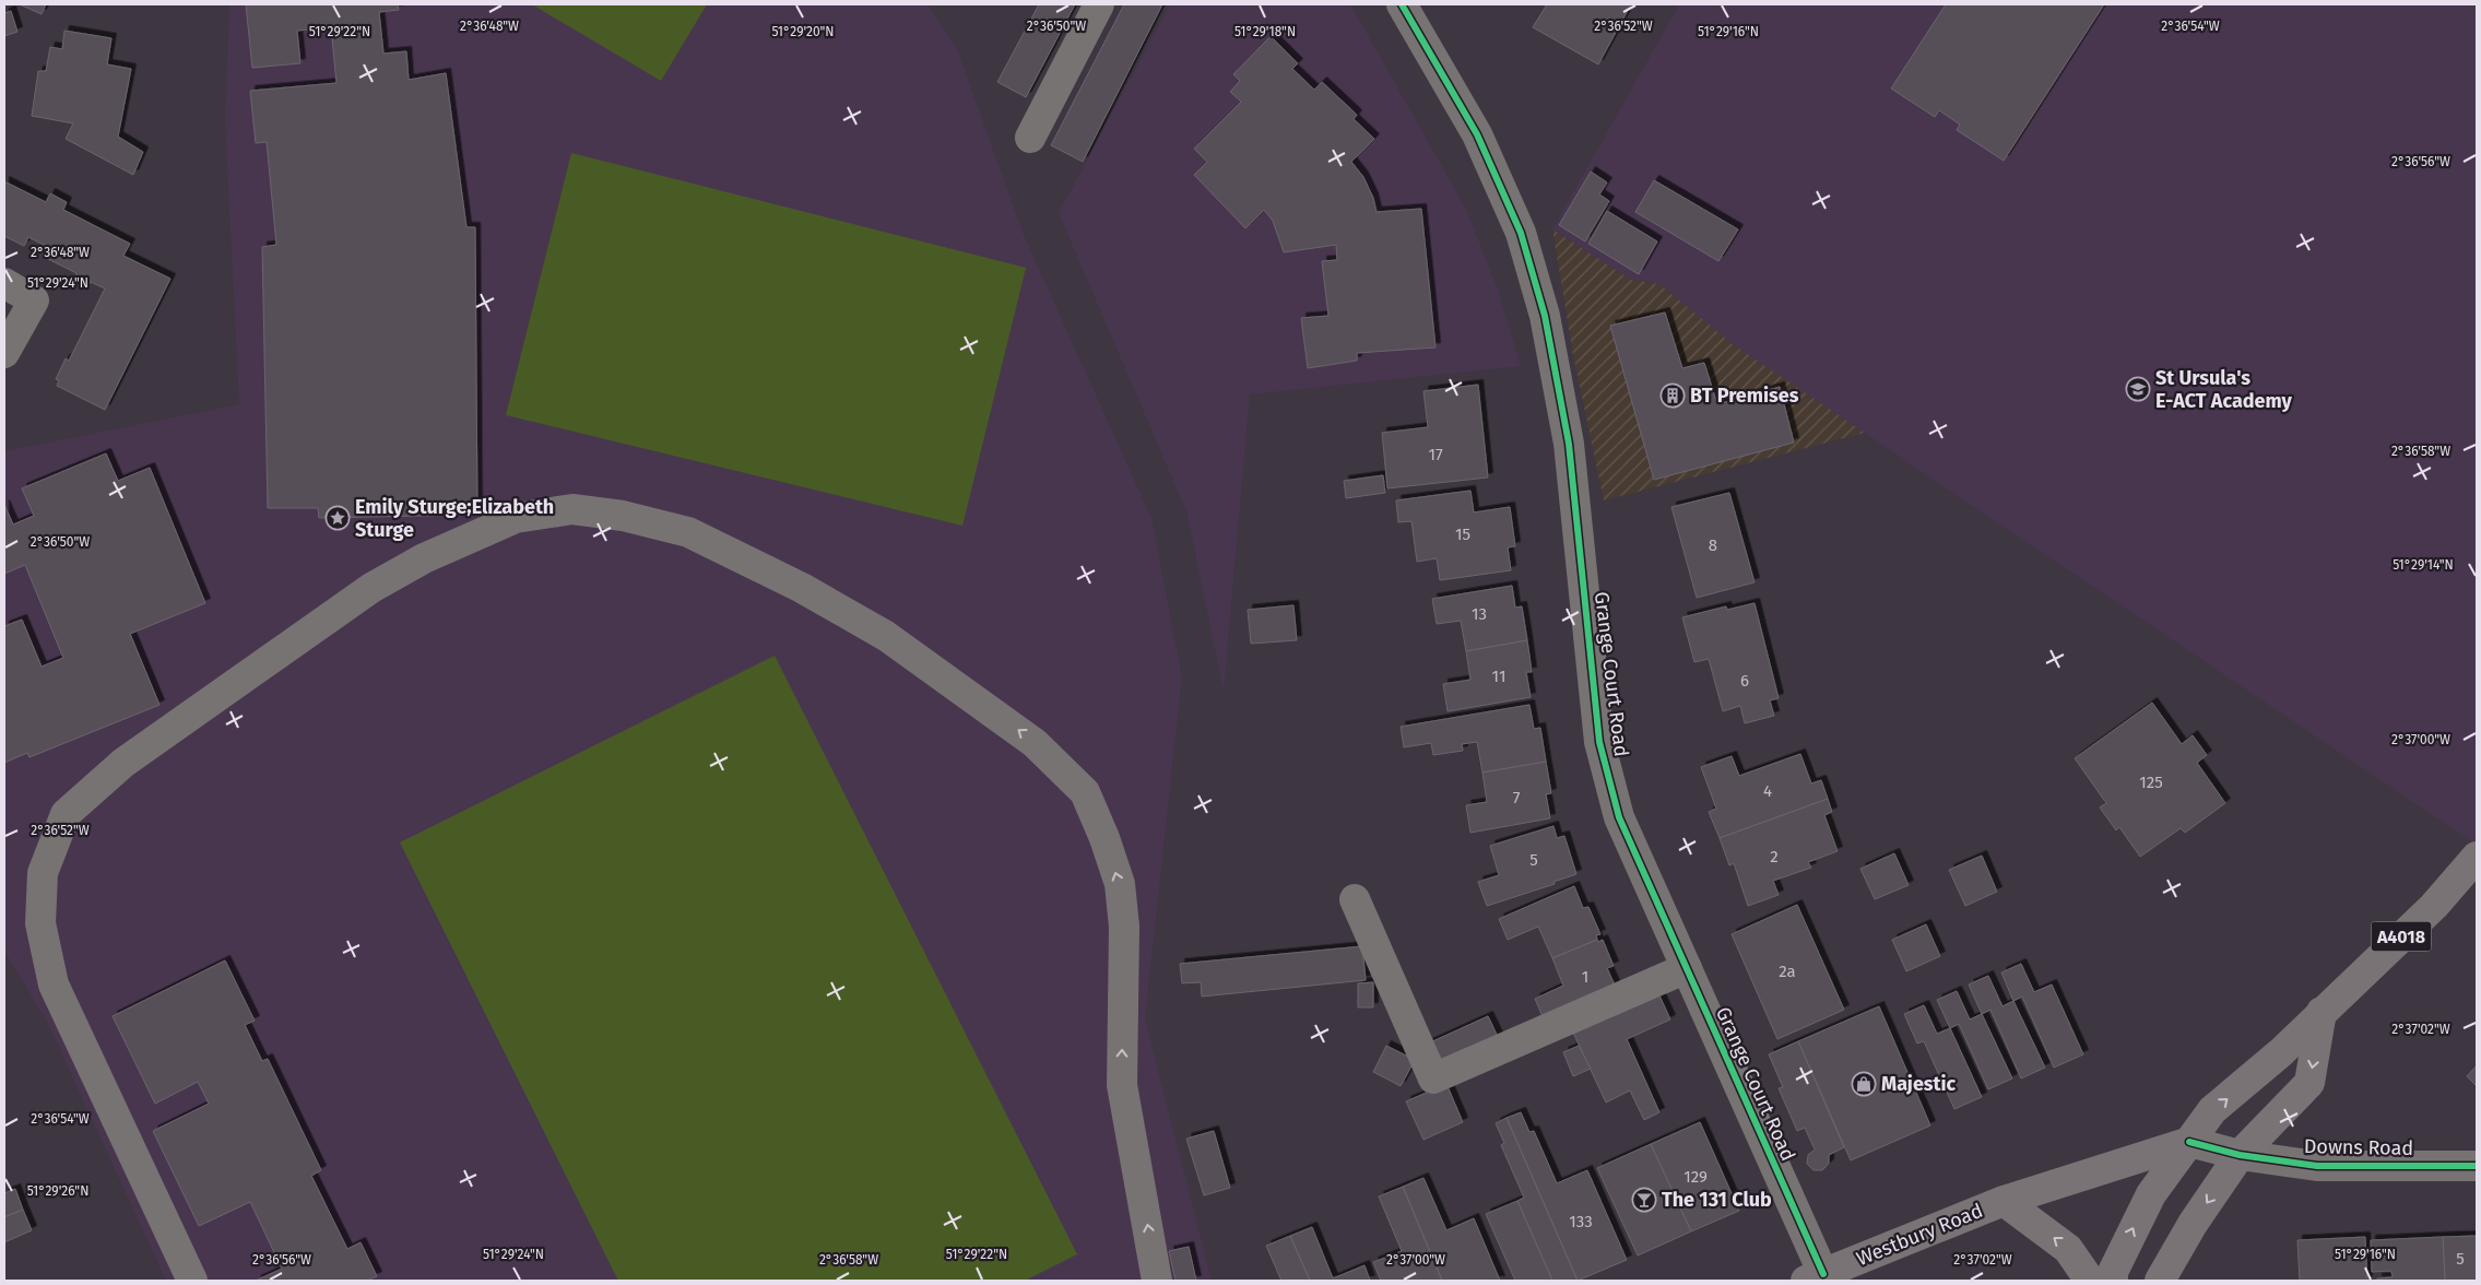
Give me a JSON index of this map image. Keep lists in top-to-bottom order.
{
  "streets": {
    "main road": ["A4018", "Westbury Road"],
    "street": ["Grange Court Road", "Downs Road"]
  },
  "crossings": [
    ["Grange Court Road", "Westbury Road"],
    ["A4018", "Downs Road"],
    ["A4018", "Westbury Road"],
    ["Downs Road", "Westbury Road"]
  ],
  "places": {
    "school or university": ["St Ursula's E-ACT Academy"],
    "building": ["BT Premises"],
    "place": ["Emily Sturge;Elizabeth Sturge"],
    "shop": ["Majestic"],
    "bar": ["The 131 Club"]
  },
  "house_numbers": [
    "17",
    "15",
    "8",
    "13",
    "11",
    "6",
    "125",
    "4",
    "7",
    "2",
    "5",
    "2a",
    "1",
    "129",
    "133",
    "5"
  ],
  "coordinates": [
    "2°36'48\"W",
    "2°36'50\"W",
    "2°36'52\"W",
    "2°36'54\"W",
    "51°29'22\"N",
    "51°29'20\"N",
    "51°29'18\"N",
    "51°29'16\"N",
    "2°36'56\"W",
    "51°29'24\"N",
    "2°36'58\"W",
    "51°29'14\"N",
    "2°37'00\"W",
    "2°37'02\"W",
    "51°29'26\"N"
  ]
}
